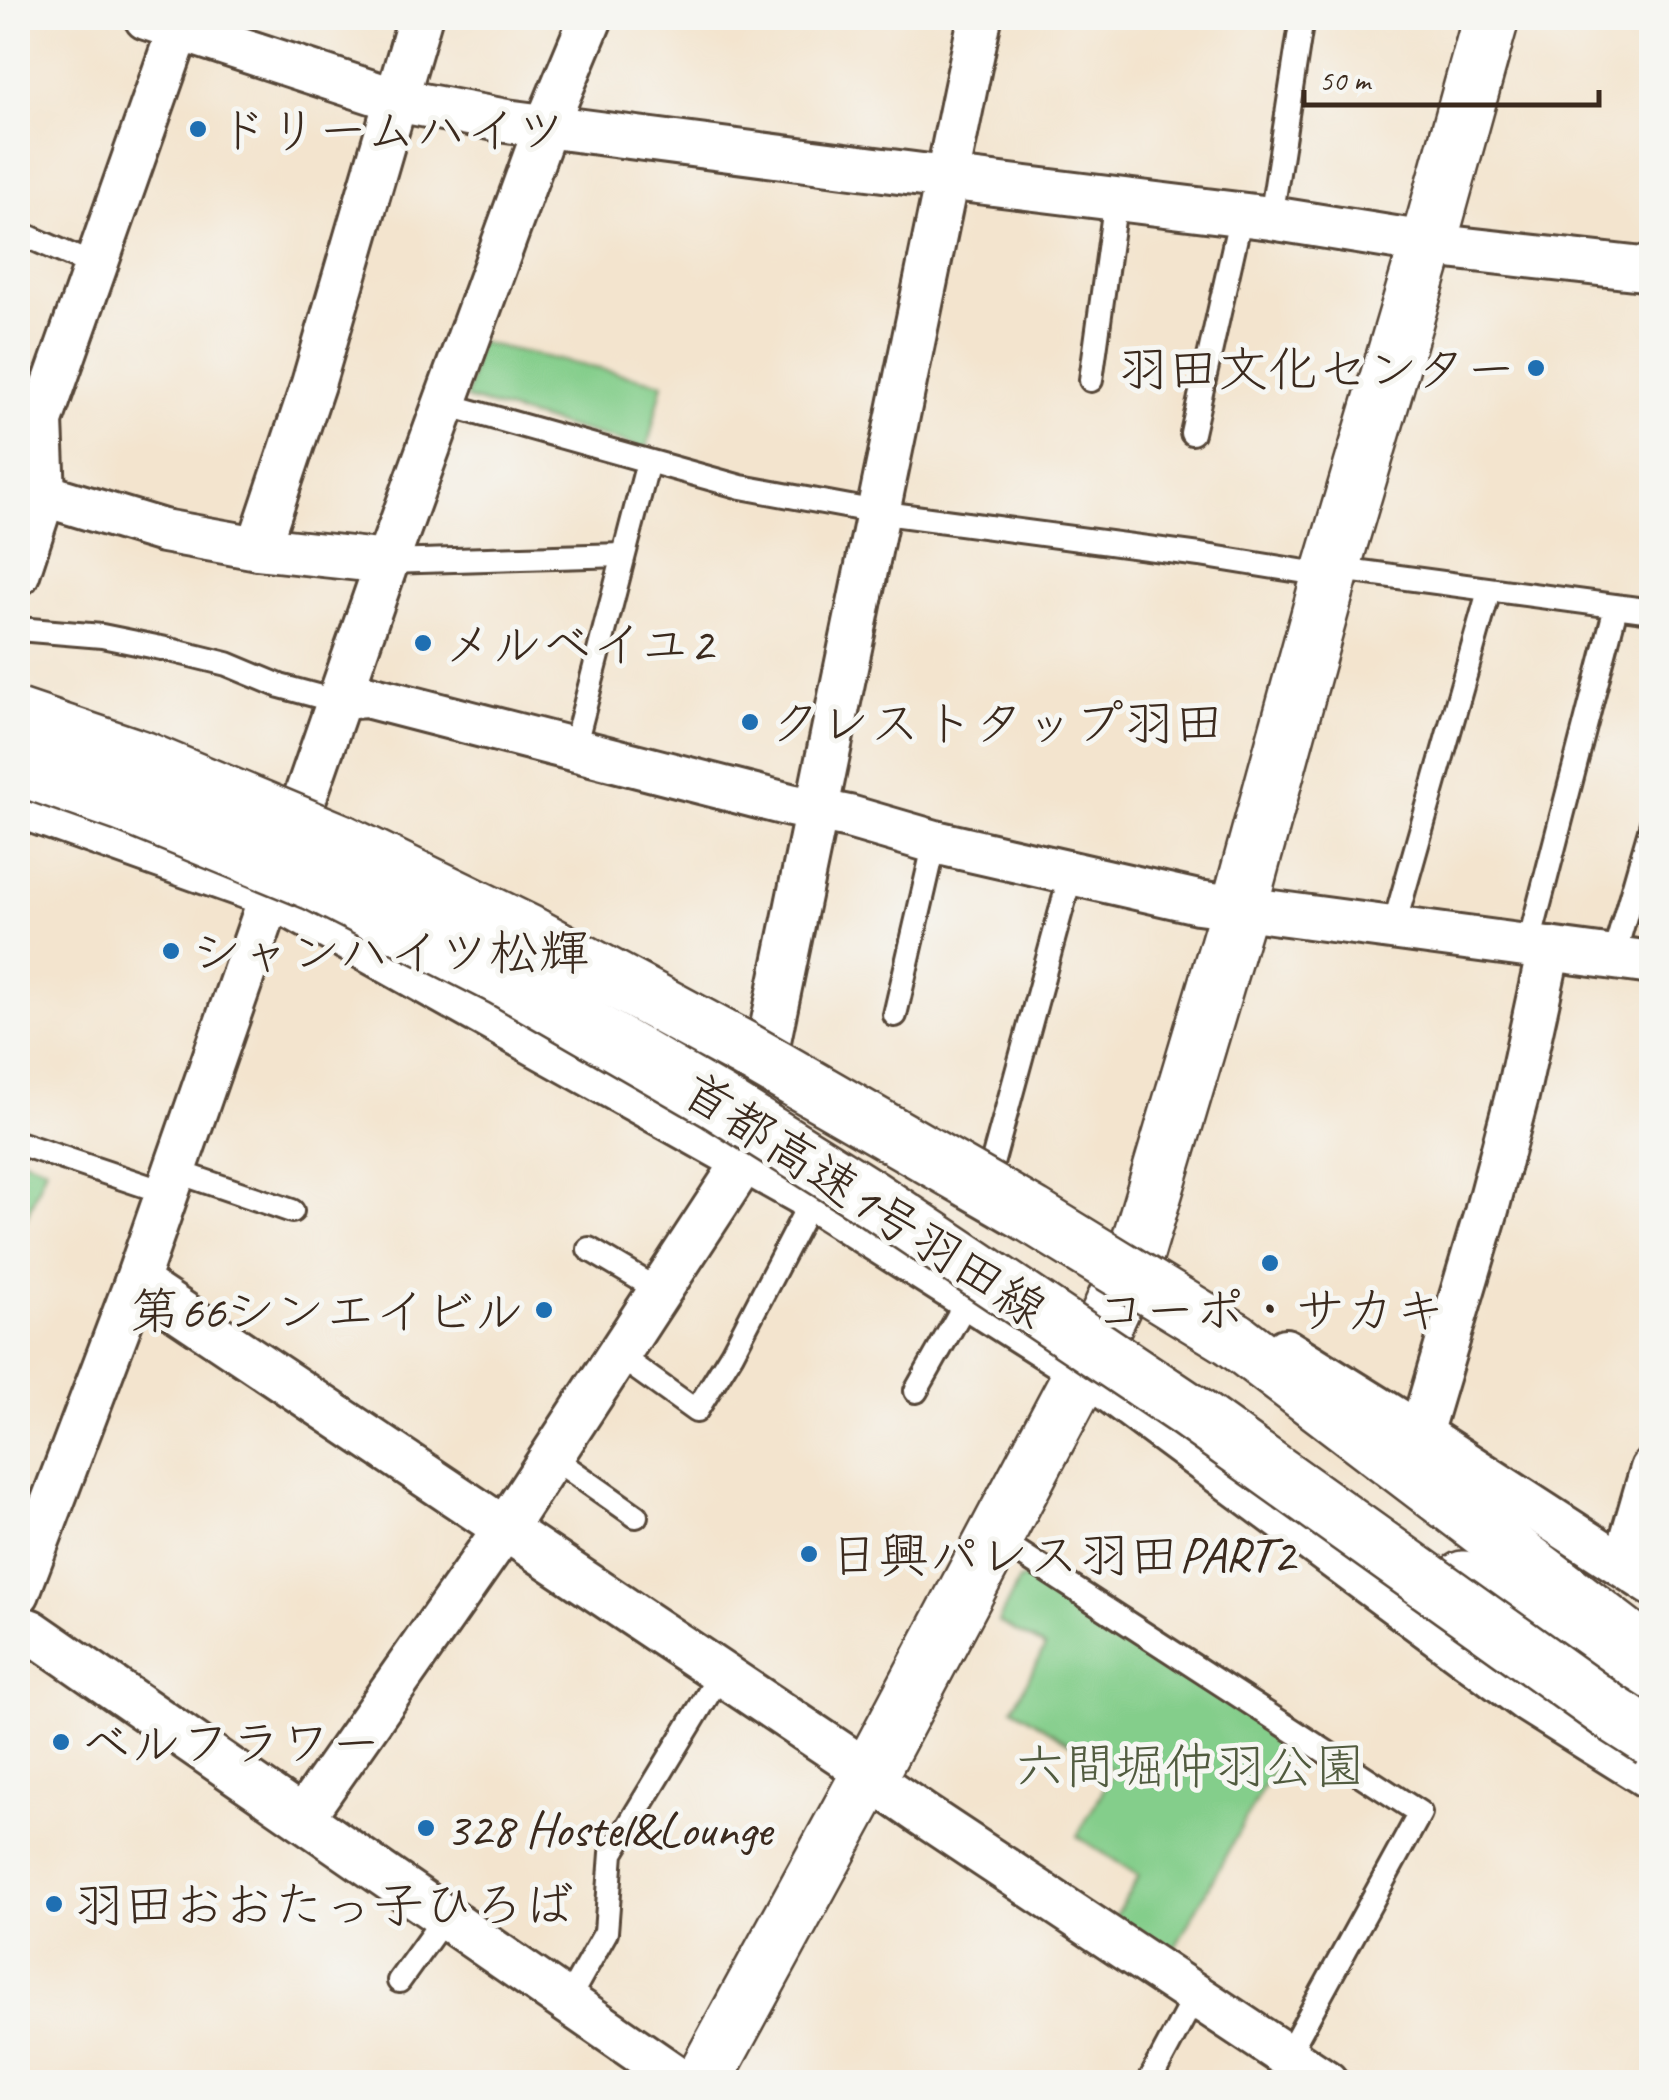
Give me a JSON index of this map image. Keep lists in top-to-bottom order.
{
  "streets": {
    "main road": ["首都高速1号羽田線"]
  },
  "parks": ["六間堀仲羽公園"],
  "places": [
    "ドリームハイツ",
    "羽田文化センター",
    "メルベイユ2",
    "クレストタップ羽田",
    "シャンハイツ松輝",
    "コーポ・サカキ",
    "第66シンエイビル",
    "日興パレス羽田PART2",
    "ベルフラワー",
    "328 Hostel&Lounge",
    "羽田おおたっ子ひろば"
  ],
  "scale_bar": "50 m"
}
